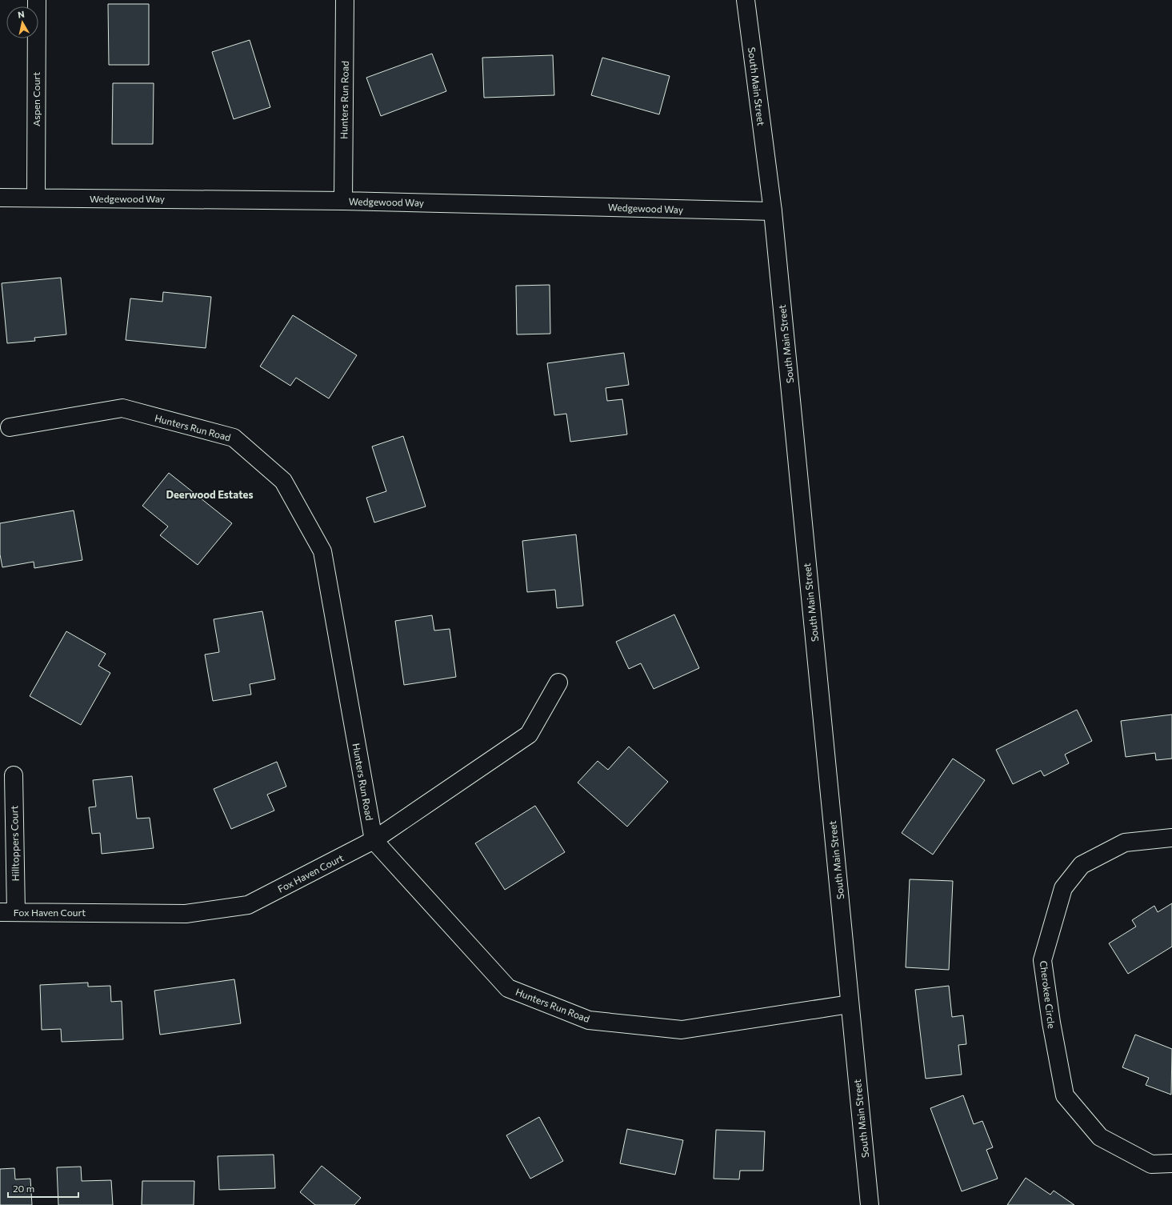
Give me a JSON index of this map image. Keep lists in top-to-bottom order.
{
  "streets": {
    "street": [
      "South Main Street",
      "Aspen Court",
      "Hunters Run Road",
      "Wedgewood Way",
      "Hilltoppers Court",
      "Fox Haven Court",
      "Cherokee Circle"
    ]
  },
  "crossings": [
    ["South Main Street", "Hunters Run Road"],
    ["South Main Street", "Wedgewood Way"],
    ["Aspen Court", "Wedgewood Way"],
    ["Hunters Run Road", "Wedgewood Way"],
    ["Hunters Run Road", "Fox Haven Court"],
    ["Hilltoppers Court", "Fox Haven Court"]
  ],
  "districts": ["Deerwood Estates"],
  "scale_bar": "20 m",
  "north": "top"
}
